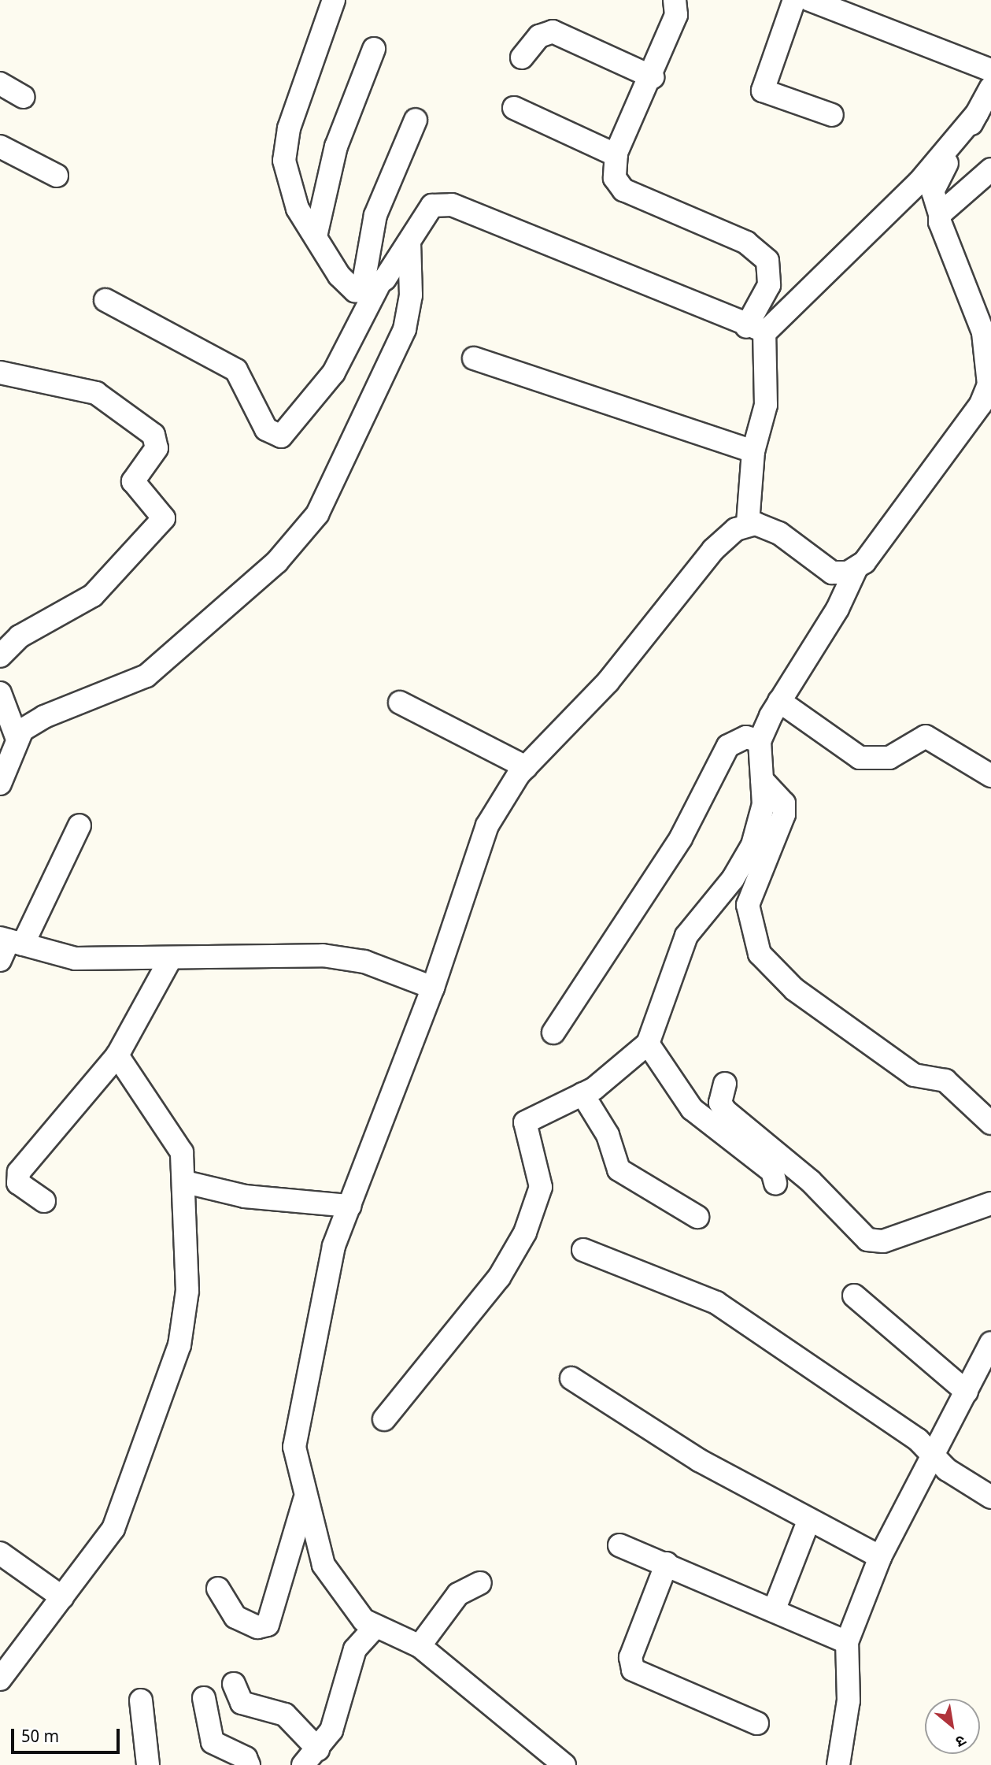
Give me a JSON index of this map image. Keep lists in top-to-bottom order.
{
  "scale_bar": "50 m",
  "north": "bottom right"
}
